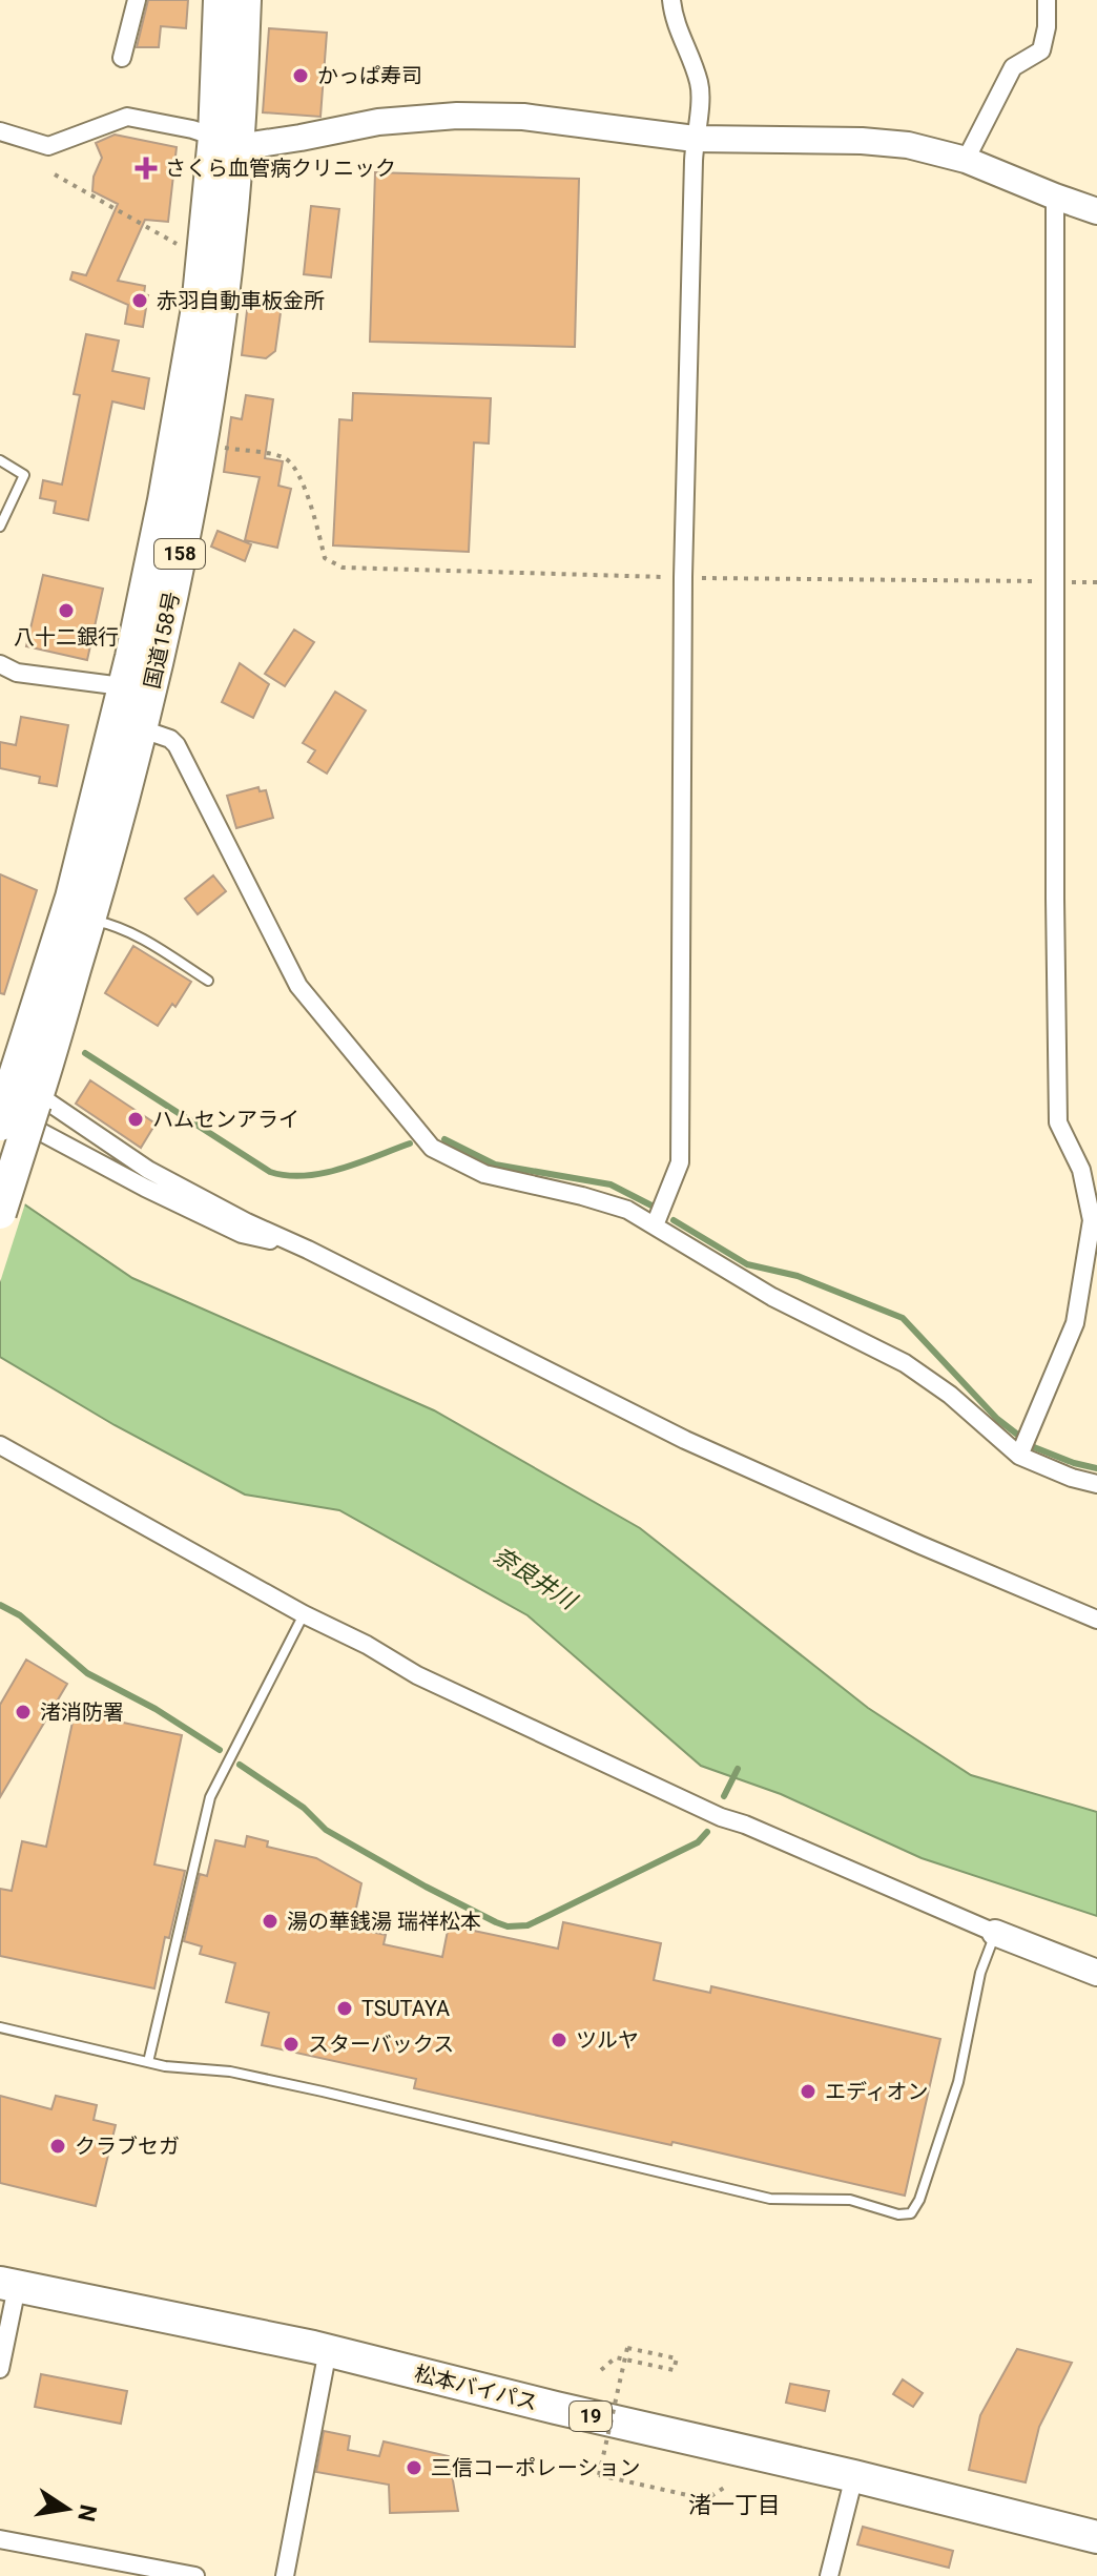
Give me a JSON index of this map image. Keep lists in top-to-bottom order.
{
  "streets": {
    "highway": [
      "158",
      "国道158号",
      "松本バイパス",
      "19"
    ]
  },
  "districts": ["渚一丁目"],
  "water": ["奈良井川"],
  "places": {
    "other": [
      "かっぱ寿司",
      "赤羽自動車板金所",
      "八十二銀行",
      "ハムセンアライ",
      "渚消防署",
      "湯の華銭湯 瑞祥松本",
      "TSUTAYA",
      "ツルヤ",
      "スターバックス",
      "エディオン",
      "クラブセガ",
      "三信コーポレーション"
    ],
    "health": ["さくら血管病クリニック"]
  },
  "north": "right"
}
